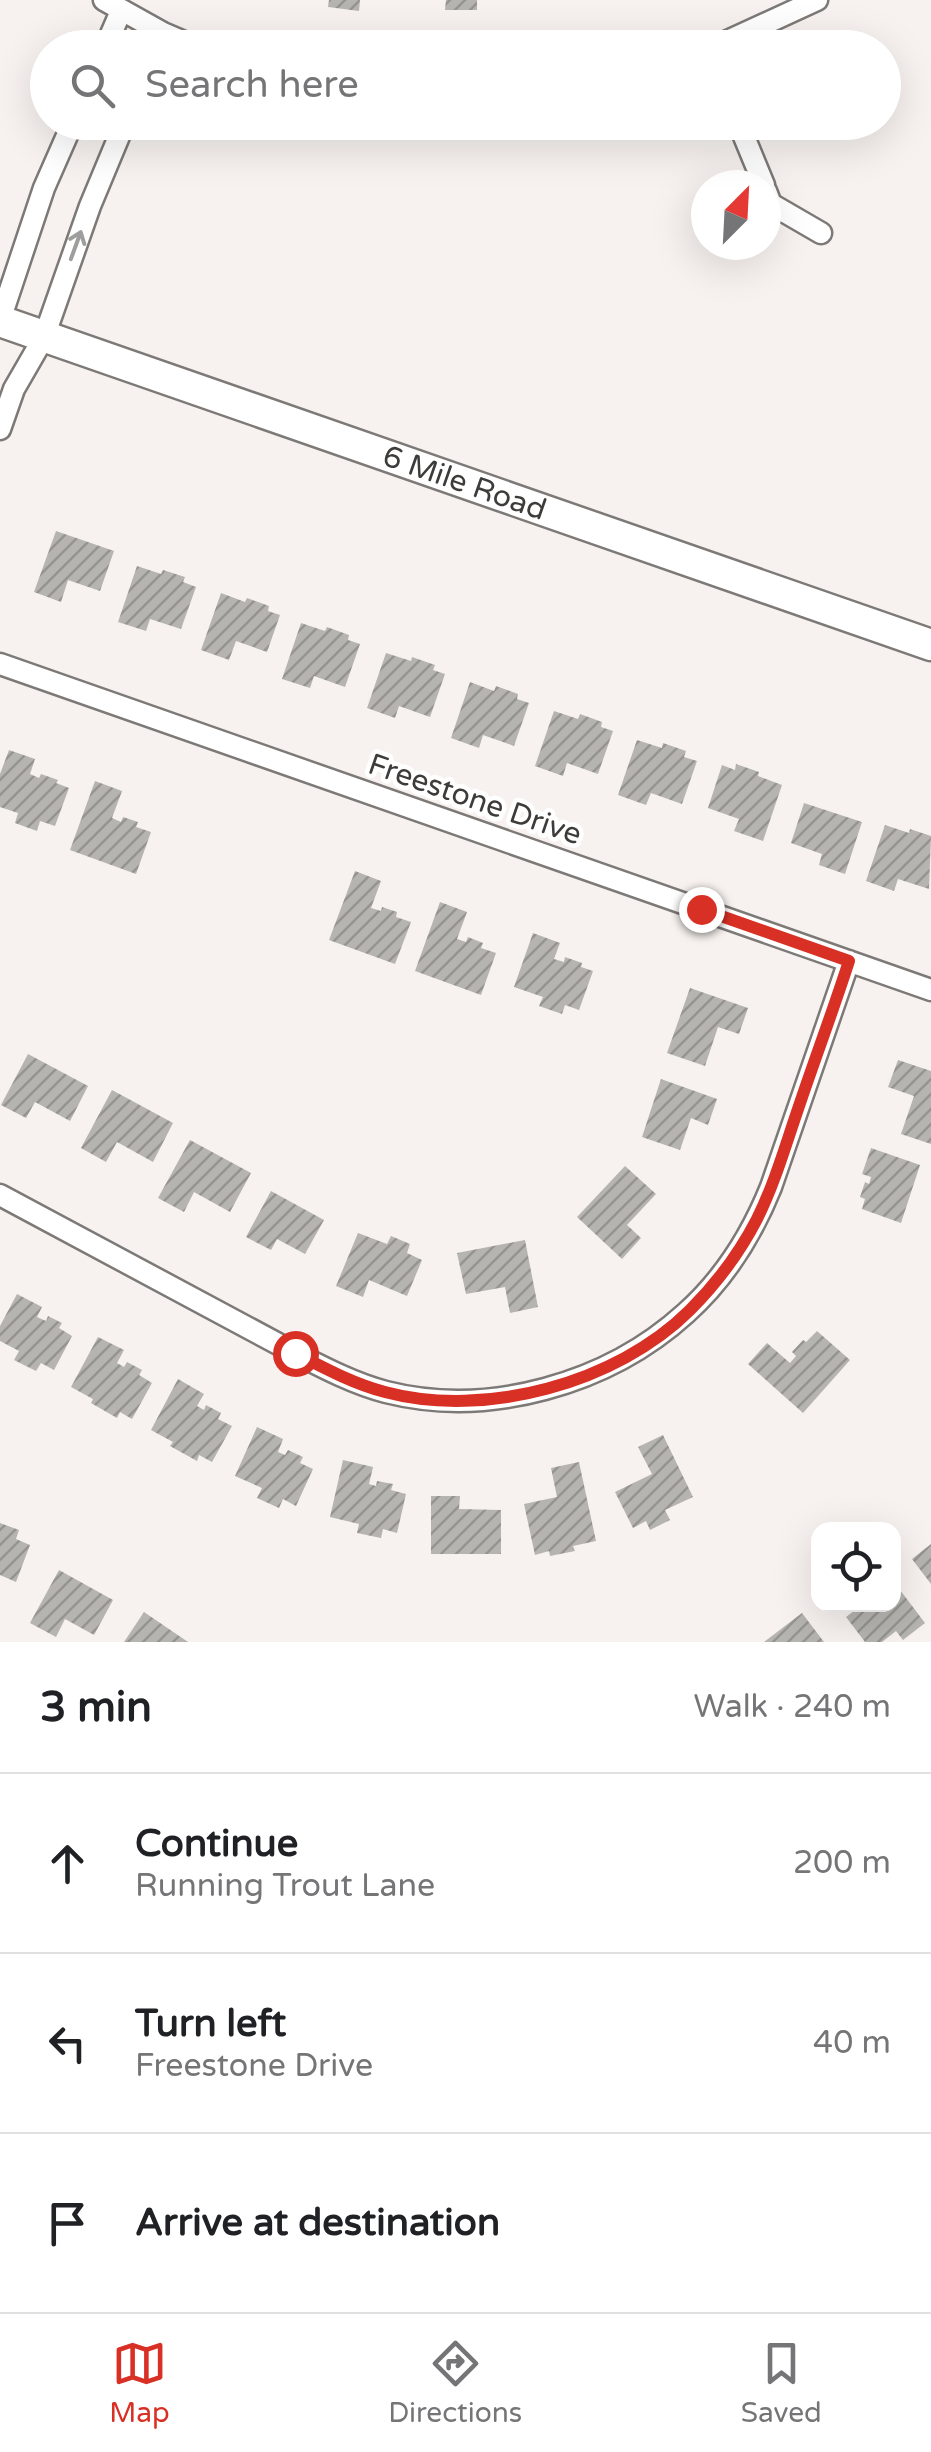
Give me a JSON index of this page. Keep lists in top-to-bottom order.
{
  "streets": {
    "street": ["6 Mile Road", "Freestone Drive"]
  },
  "north": "top right",
  "page": {
    "search": "Search here",
    "heading": ["3 min", "Walk · 240 m"],
    "list": [
      ["Continue", "Running Trout Lane", "200 m"],
      ["Turn left", "Freestone Drive", "40 m"],
      "Arrive at destination"
    ],
    "nav": ["Map", "Directions", "Saved"]
  }
}
